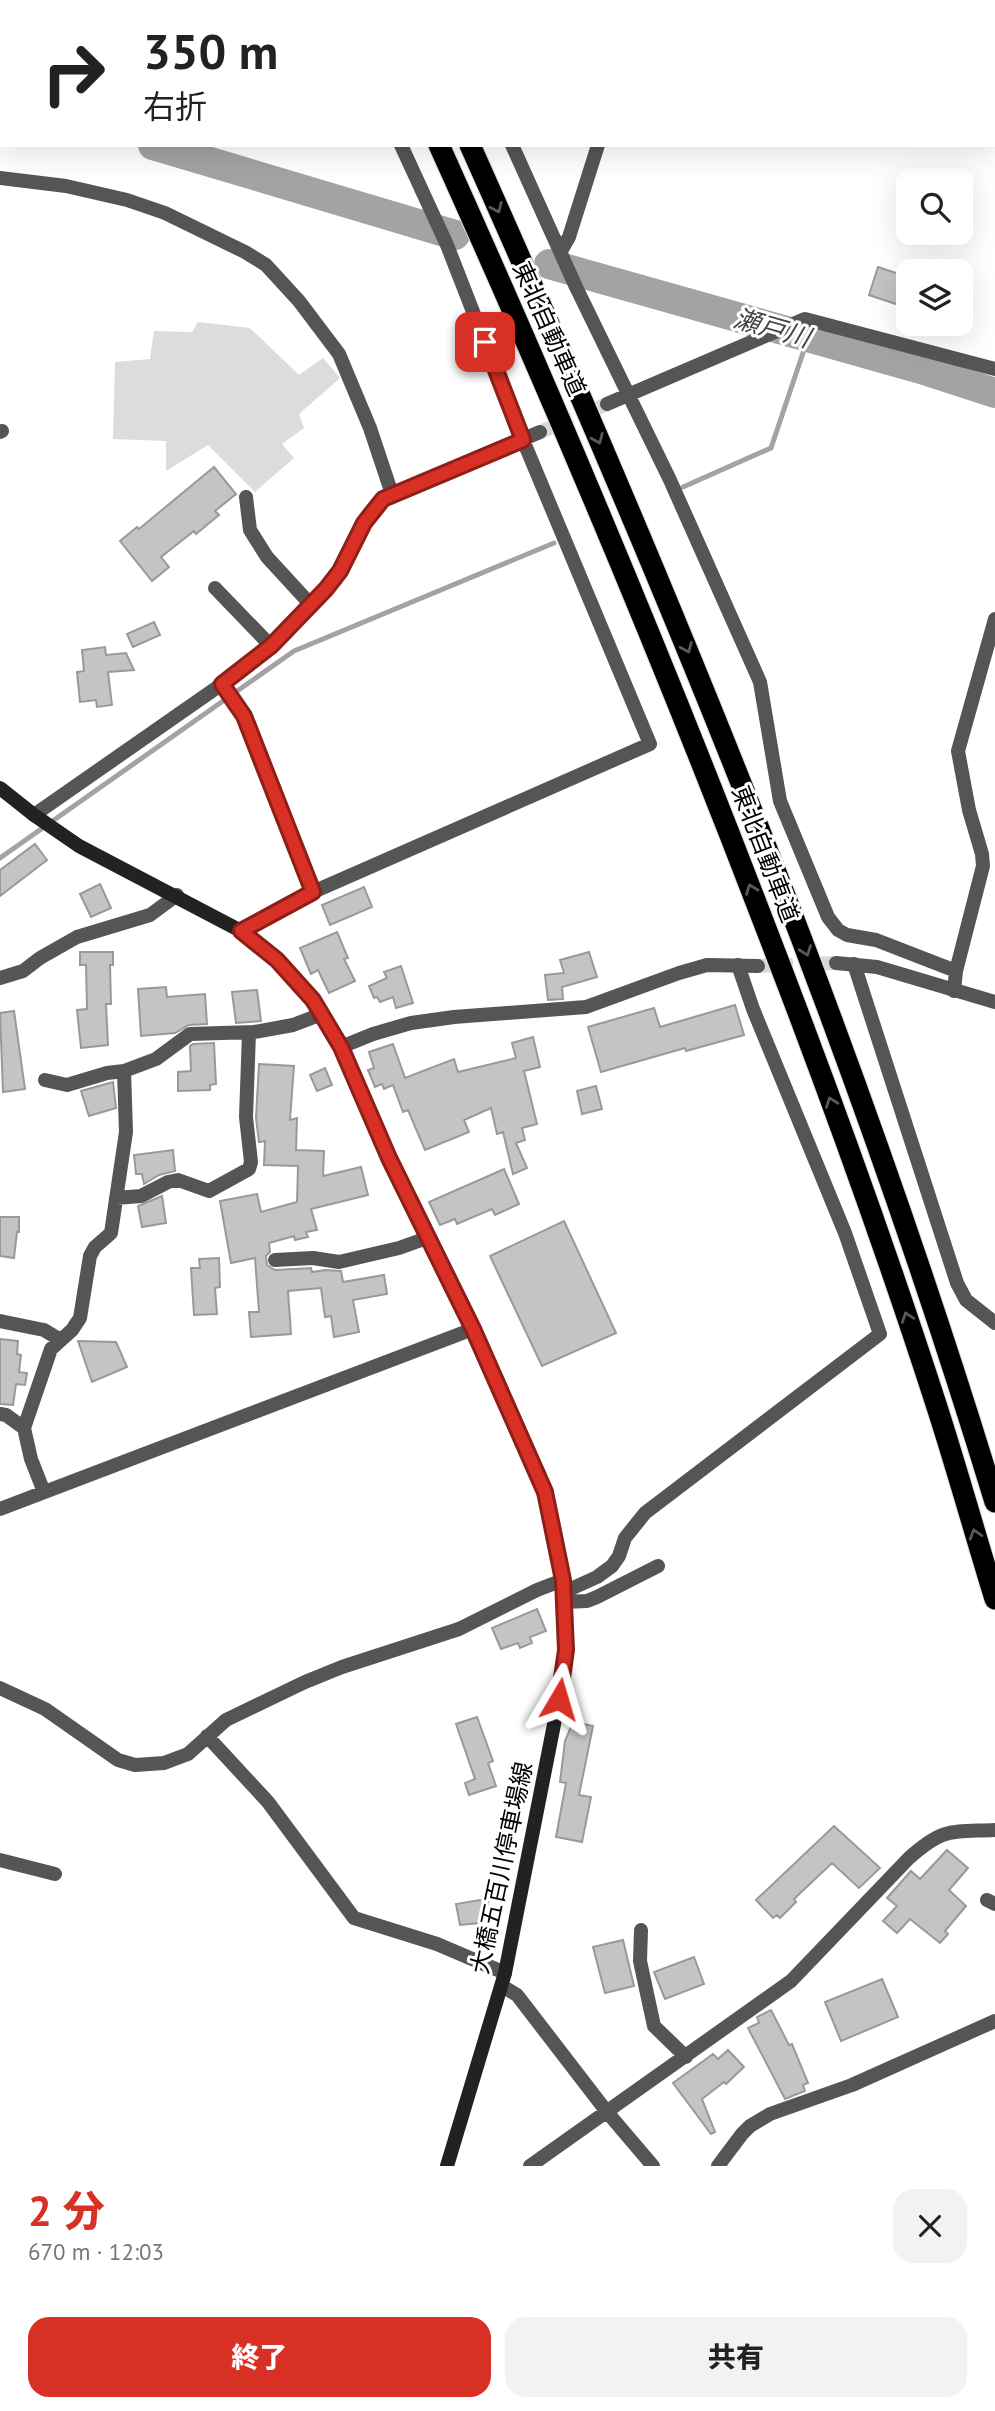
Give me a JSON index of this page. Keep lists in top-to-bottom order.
{
  "streets": {
    "highway": ["東北自動車道"],
    "main road": ["大橋五百川停車場線"]
  },
  "water": ["瀬戸川"],
  "page": {
    "turn": ["350 m", "右折"],
    "heading": ["2 分", "670 m · 12:03"],
    "buttons": ["終了", "共有"]
  }
}
